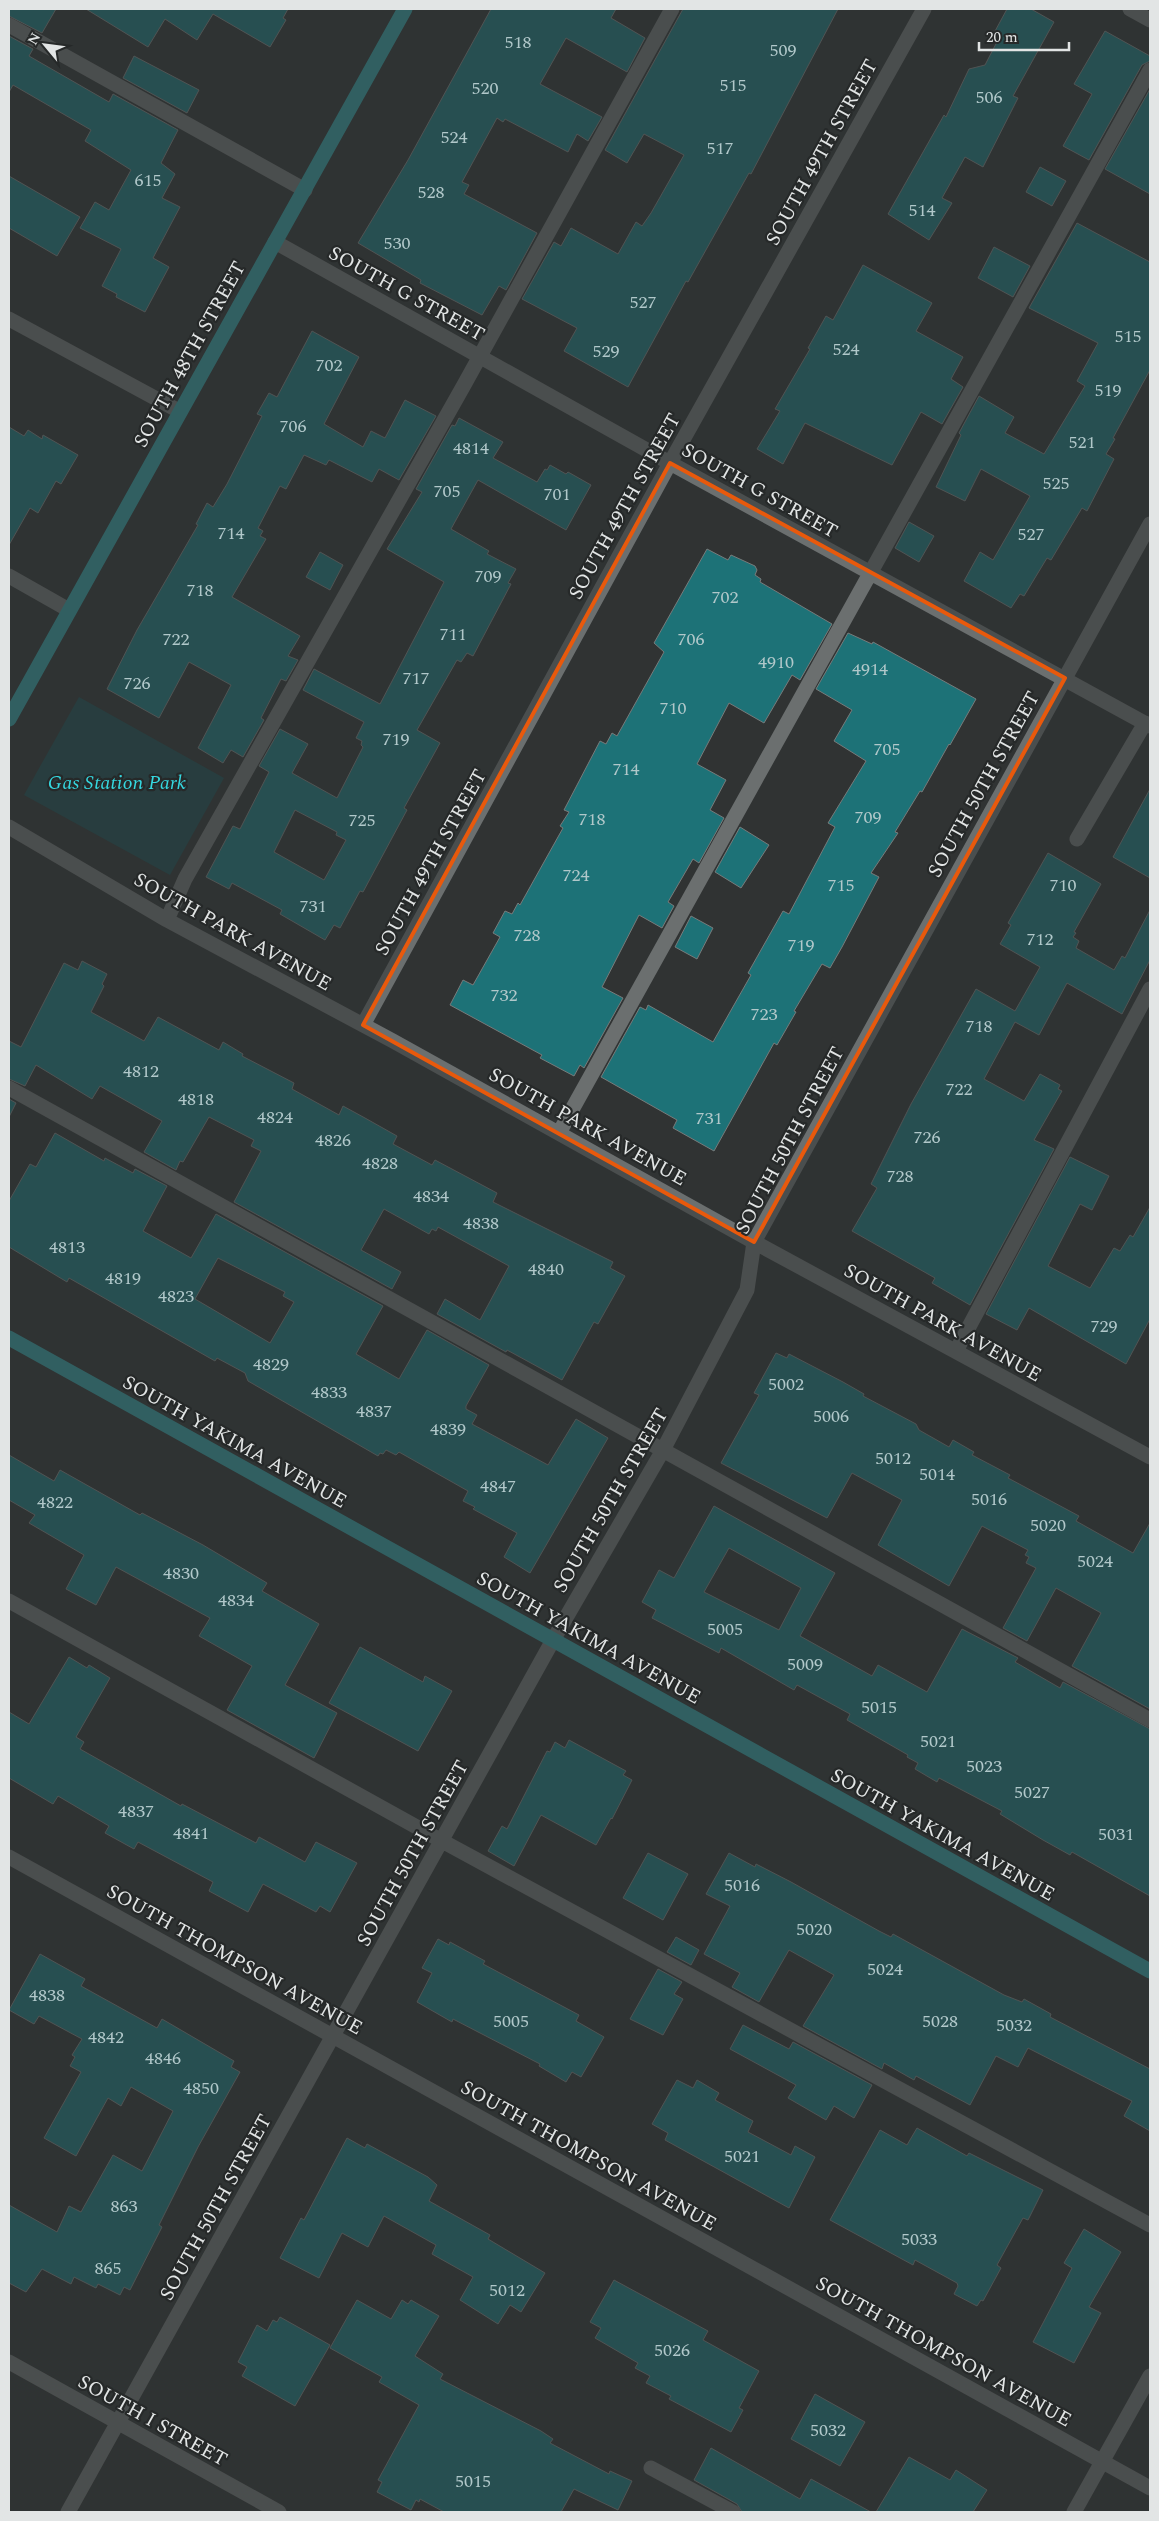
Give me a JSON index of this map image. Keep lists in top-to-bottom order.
{
  "streets": {
    "main road": ["SOUTH 48TH STREET", "SOUTH YAKIMA AVENUE"],
    "street": [
      "SOUTH 49TH STREET",
      "SOUTH G STREET",
      "SOUTH 50TH STREET",
      "SOUTH PARK AVENUE",
      "SOUTH THOMPSON AVENUE",
      "SOUTH I STREET"
    ]
  },
  "crossings": [
    ["SOUTH 49TH STREET", "SOUTH G STREET"],
    ["SOUTH 49TH STREET", "SOUTH PARK AVENUE"],
    ["SOUTH G STREET", "SOUTH 48TH STREET"],
    ["SOUTH G STREET", "SOUTH 50TH STREET"],
    ["SOUTH 50TH STREET", "SOUTH PARK AVENUE"],
    ["SOUTH 50TH STREET", "SOUTH YAKIMA AVENUE"],
    ["SOUTH 50TH STREET", "SOUTH THOMPSON AVENUE"],
    ["SOUTH 50TH STREET", "SOUTH I STREET"]
  ],
  "parks": ["Gas Station Park"],
  "house_numbers": [
    "518",
    "509",
    "515",
    "520",
    "506",
    "524",
    "517",
    "615",
    "528",
    "514",
    "530",
    "527",
    "515",
    "524",
    "529",
    "702",
    "519",
    "706",
    "521",
    "4814",
    "525",
    "705",
    "701",
    "714",
    "527",
    "709",
    "718",
    "702",
    "711",
    "722",
    "706",
    "4910",
    "4914",
    "717",
    "726",
    "710",
    "719",
    "705",
    "714",
    "709",
    "718",
    "725",
    "724",
    "715",
    "710",
    "731",
    "728",
    "712",
    "719",
    "732",
    "723",
    "718",
    "4812",
    "722",
    "4818",
    "4824",
    "731",
    "726",
    "4826",
    "4828",
    "728",
    "4834",
    "4838",
    "4813",
    "4840",
    "4819",
    "4823",
    "729",
    "4829",
    "5002",
    "4833",
    "4837",
    "5006",
    "4839",
    "5012",
    "5014",
    "4847",
    "5016",
    "4822",
    "5020",
    "5024",
    "4830",
    "4834",
    "5005",
    "5009",
    "5015",
    "5021",
    "5023",
    "5027",
    "4837",
    "4841",
    "5031",
    "5016",
    "5020",
    "5024",
    "4838",
    "5005",
    "5028",
    "5032",
    "4842",
    "4846",
    "4850",
    "5021",
    "863",
    "5033",
    "865",
    "5012",
    "5026",
    "5032",
    "5015"
  ],
  "scale_bar": "20 m",
  "north": "top left"
}
